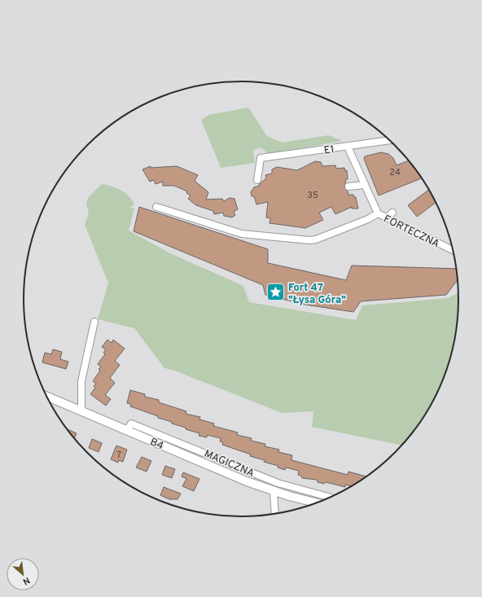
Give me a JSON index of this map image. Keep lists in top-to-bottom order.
{
  "streets": {
    "street": [
      "E1",
      "FORTECZNA",
      "B4",
      "MAGICZNA"
    ]
  },
  "crossings": [
    ["E1", "FORTECZNA"],
    ["B4", "MAGICZNA"]
  ],
  "places": {
    "place": ["Fort 47 \"Łysa Góra\""]
  },
  "house_numbers": ["24", "35", "7"],
  "north": "bottom right"
}
